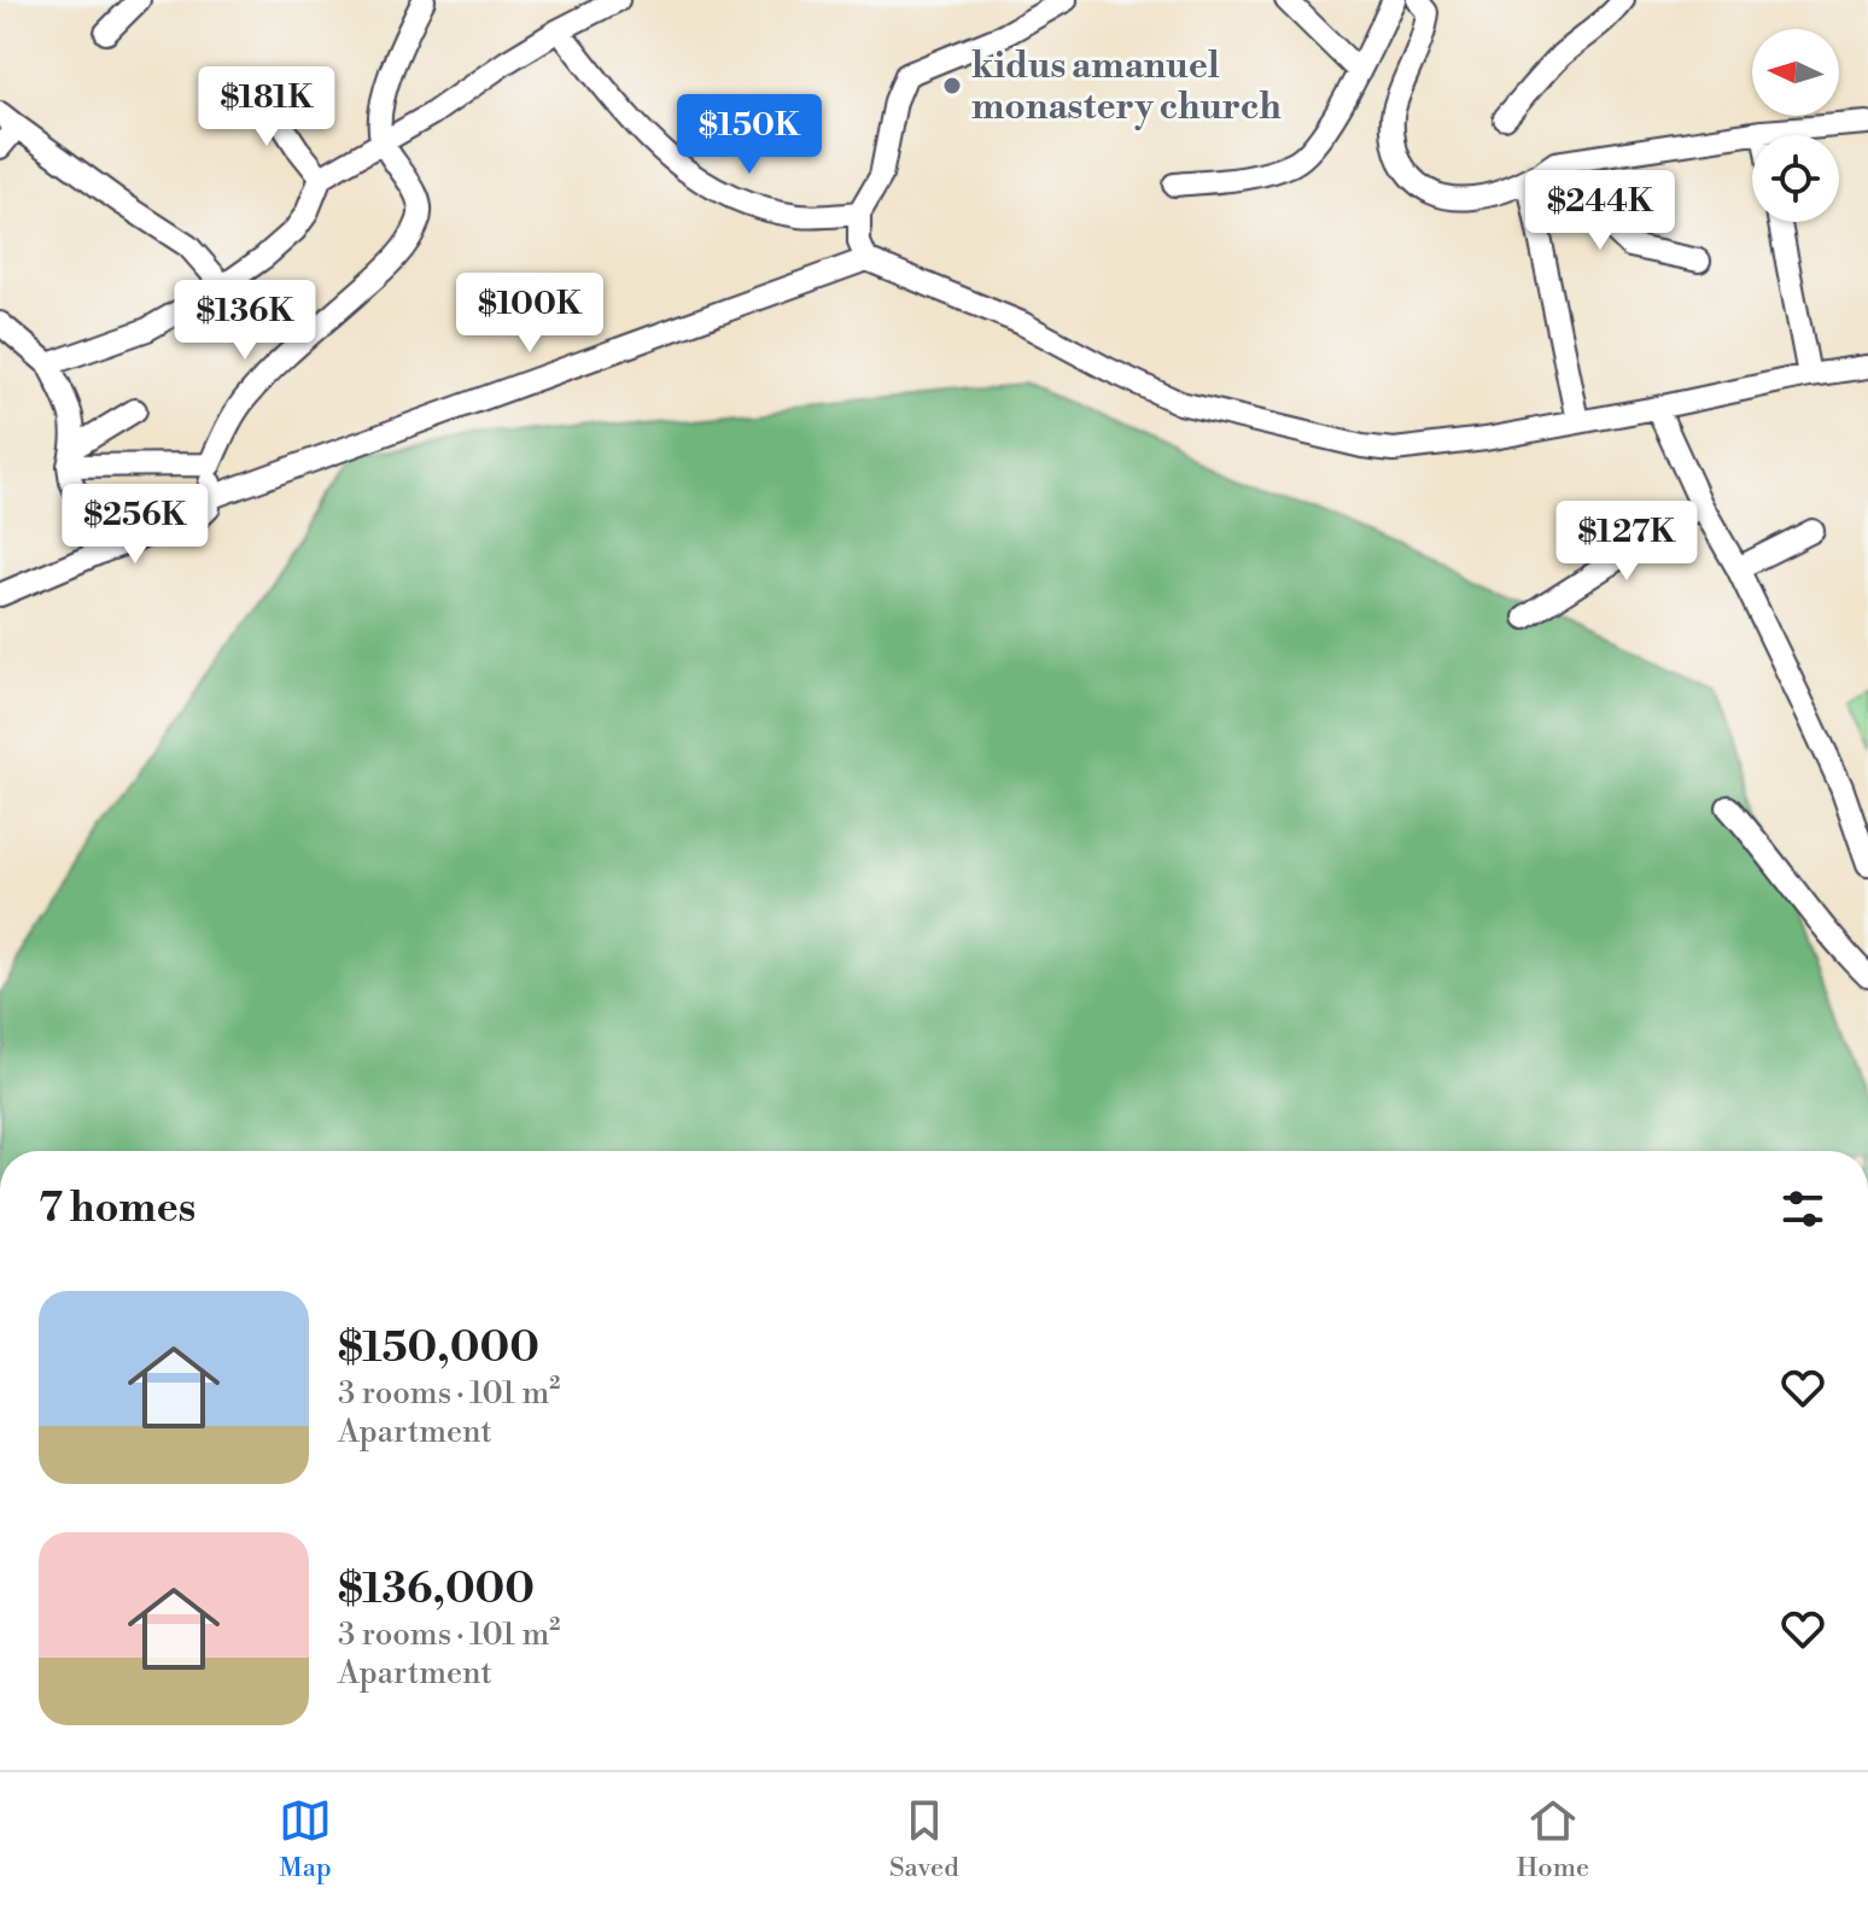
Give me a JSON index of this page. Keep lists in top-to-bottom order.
{
  "places": ["kidus amanuel monastery church"],
  "north": "left",
  "page": {
    "price": [
      "$181K",
      "$150K",
      "$244K",
      "$100K",
      "$136K",
      "$256K",
      "$127K"
    ],
    "heading": "7 homes",
    "list": [
      {
        "name": "$150,000",
        "note": "3 rooms · 101 m² · Apartment"
      },
      {
        "name": "$136,000",
        "note": "3 rooms · 101 m² · Apartment"
      }
    ],
    "tabs": ["Map", "Saved", "Home"]
  }
}
